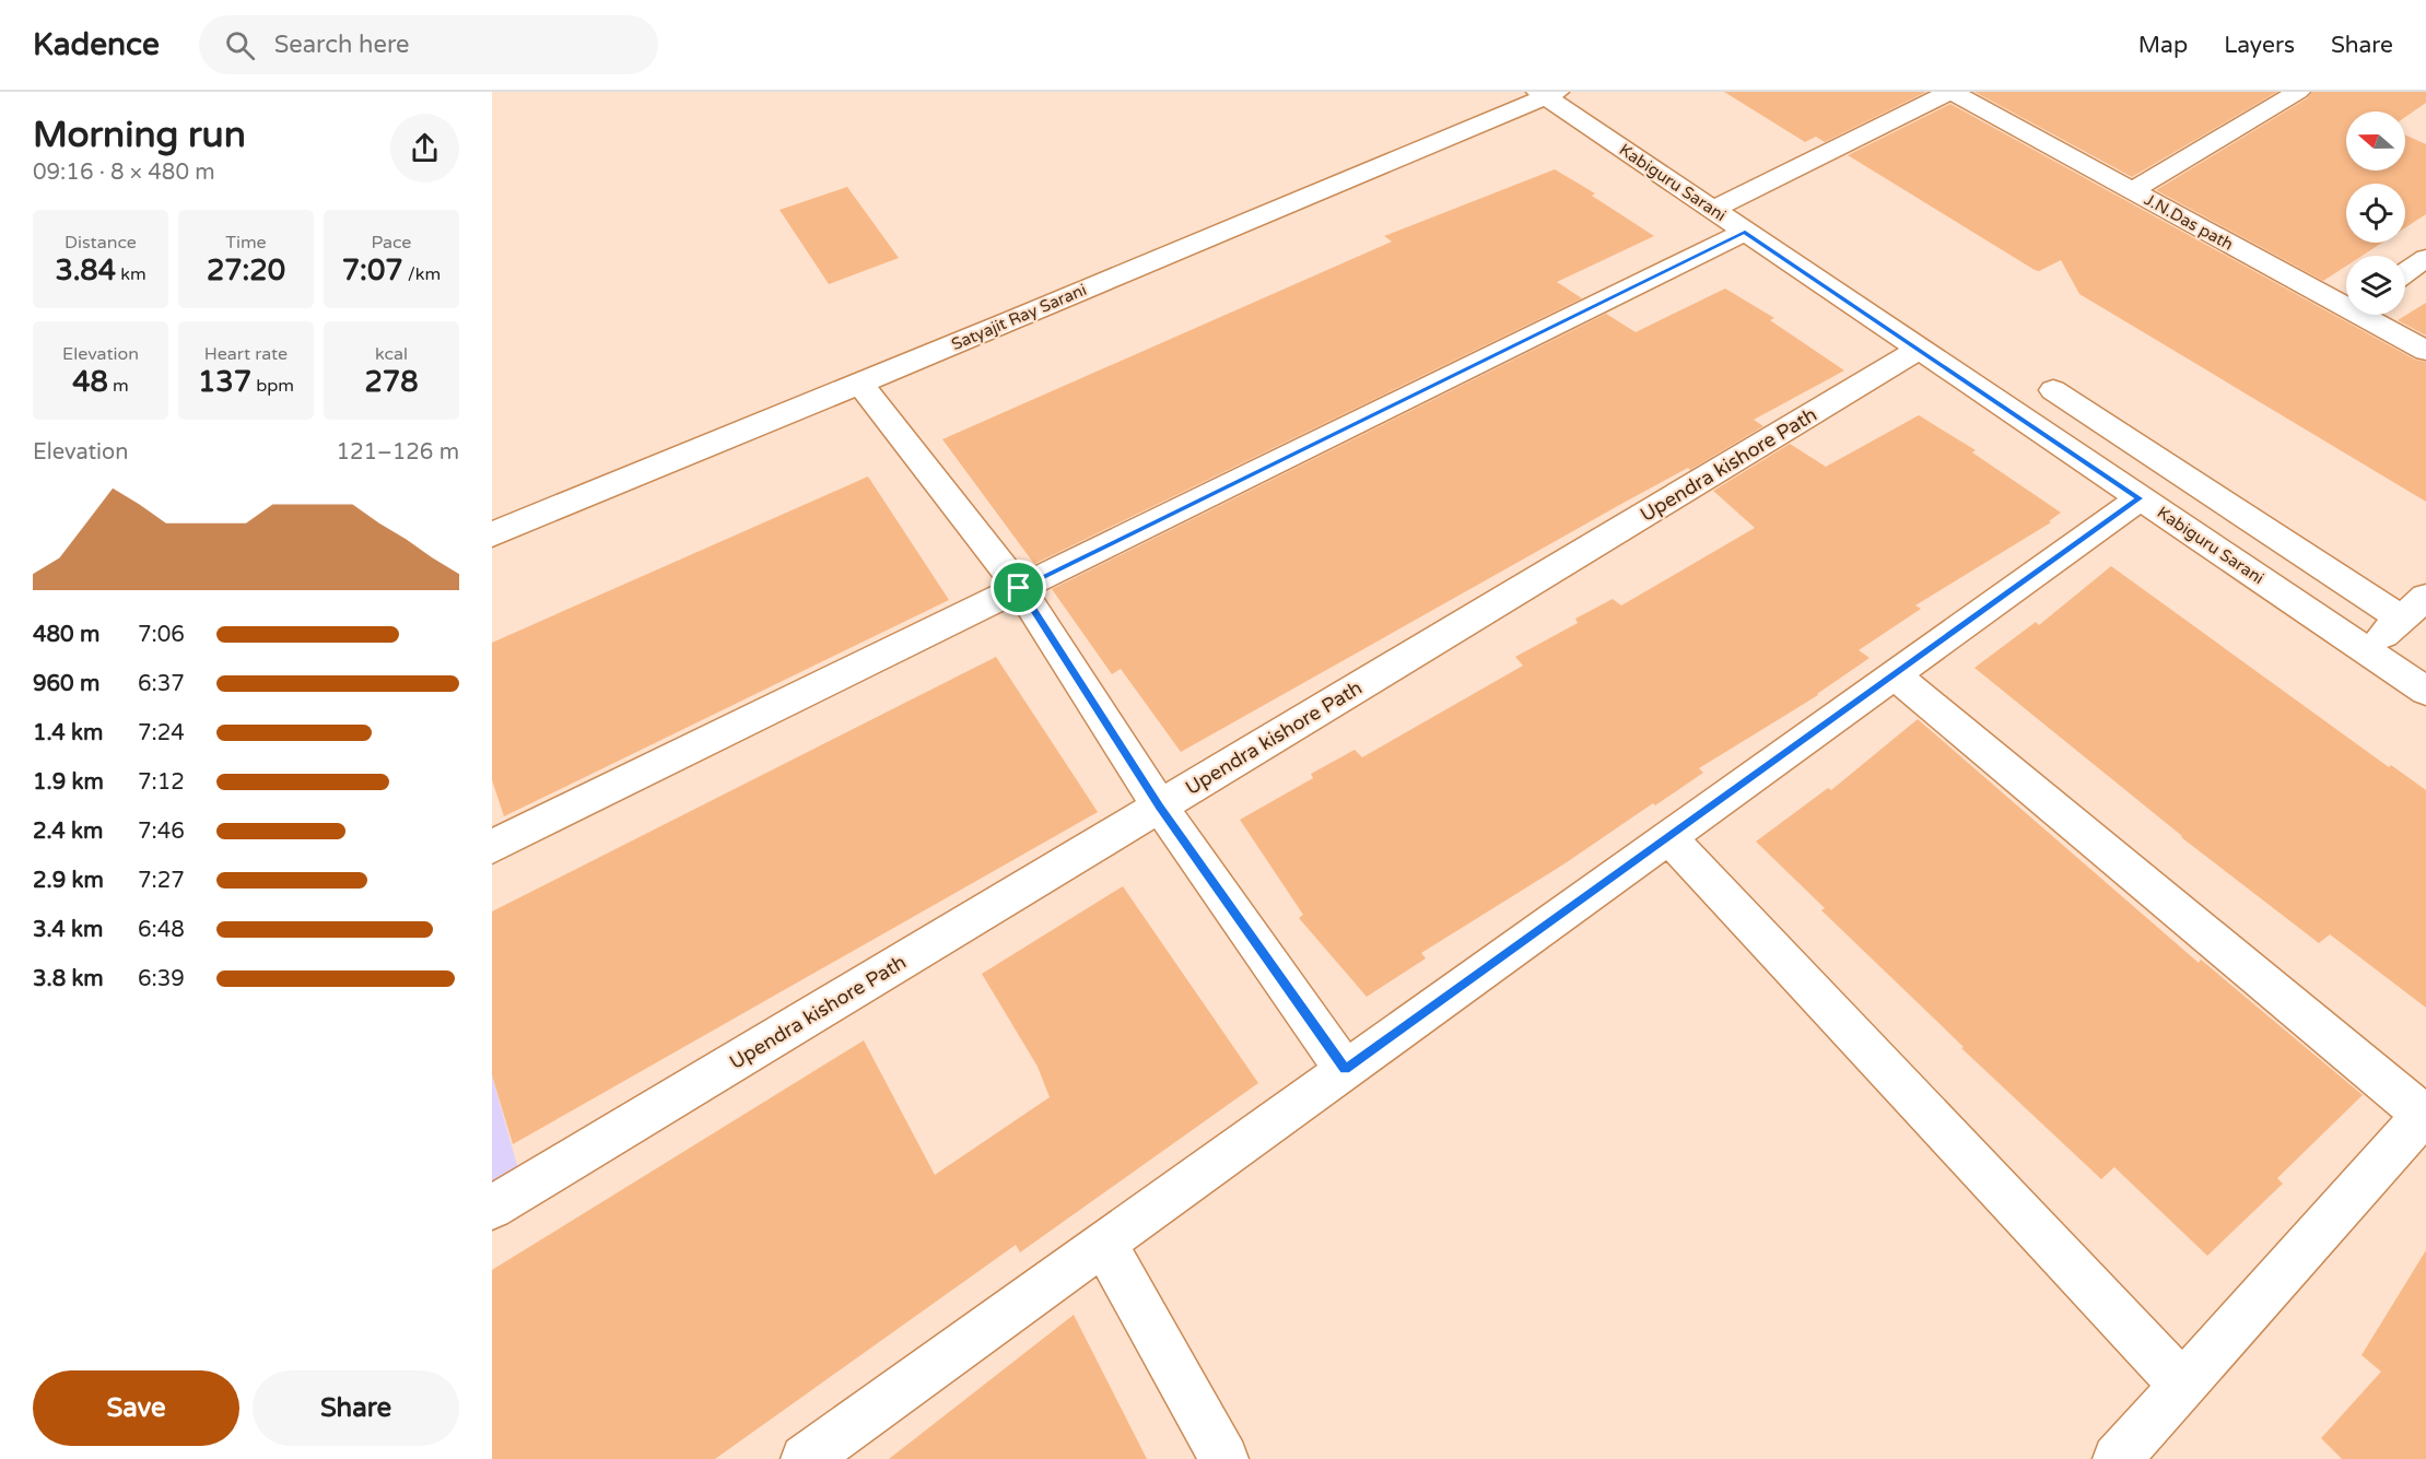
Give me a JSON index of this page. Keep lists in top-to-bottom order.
{
  "streets": {
    "street": [
      "Kabiguru Sarani",
      "J.N.Das path",
      "Satyajit Ray Sarani",
      "Upendra kishore Path"
    ]
  },
  "crossings": [
    ["Kabiguru Sarani", "Satyajit Ray Sarani"],
    ["Kabiguru Sarani", "Upendra kishore Path"]
  ],
  "north": "left",
  "page": {
    "header": "Kadence",
    "search": "Search here",
    "nav": ["Map", "Layers", "Share"],
    "heading": ["Morning run", "09:16 · 8 × 480 m"],
    "stats": [
      ["Distance", "3.84 km"],
      ["Time", "27:20"],
      ["Pace", "7:07 /km"],
      ["Elevation", "48 m"],
      ["Heart rate", "137 bpm"],
      ["kcal", "278"]
    ],
    "chart": ["Elevation", "121–126 m"],
    "list": [
      {
        "name": "480 m",
        "note": "7:06"
      },
      {
        "name": "960 m",
        "note": "6:37"
      },
      {
        "name": "1.4 km",
        "note": "7:24"
      },
      {
        "name": "1.9 km",
        "note": "7:12"
      },
      {
        "name": "2.4 km",
        "note": "7:46"
      },
      {
        "name": "2.9 km",
        "note": "7:27"
      },
      {
        "name": "3.4 km",
        "note": "6:48"
      },
      {
        "name": "3.8 km",
        "note": "6:39"
      }
    ],
    "buttons": ["Save", "Share"]
  }
}
